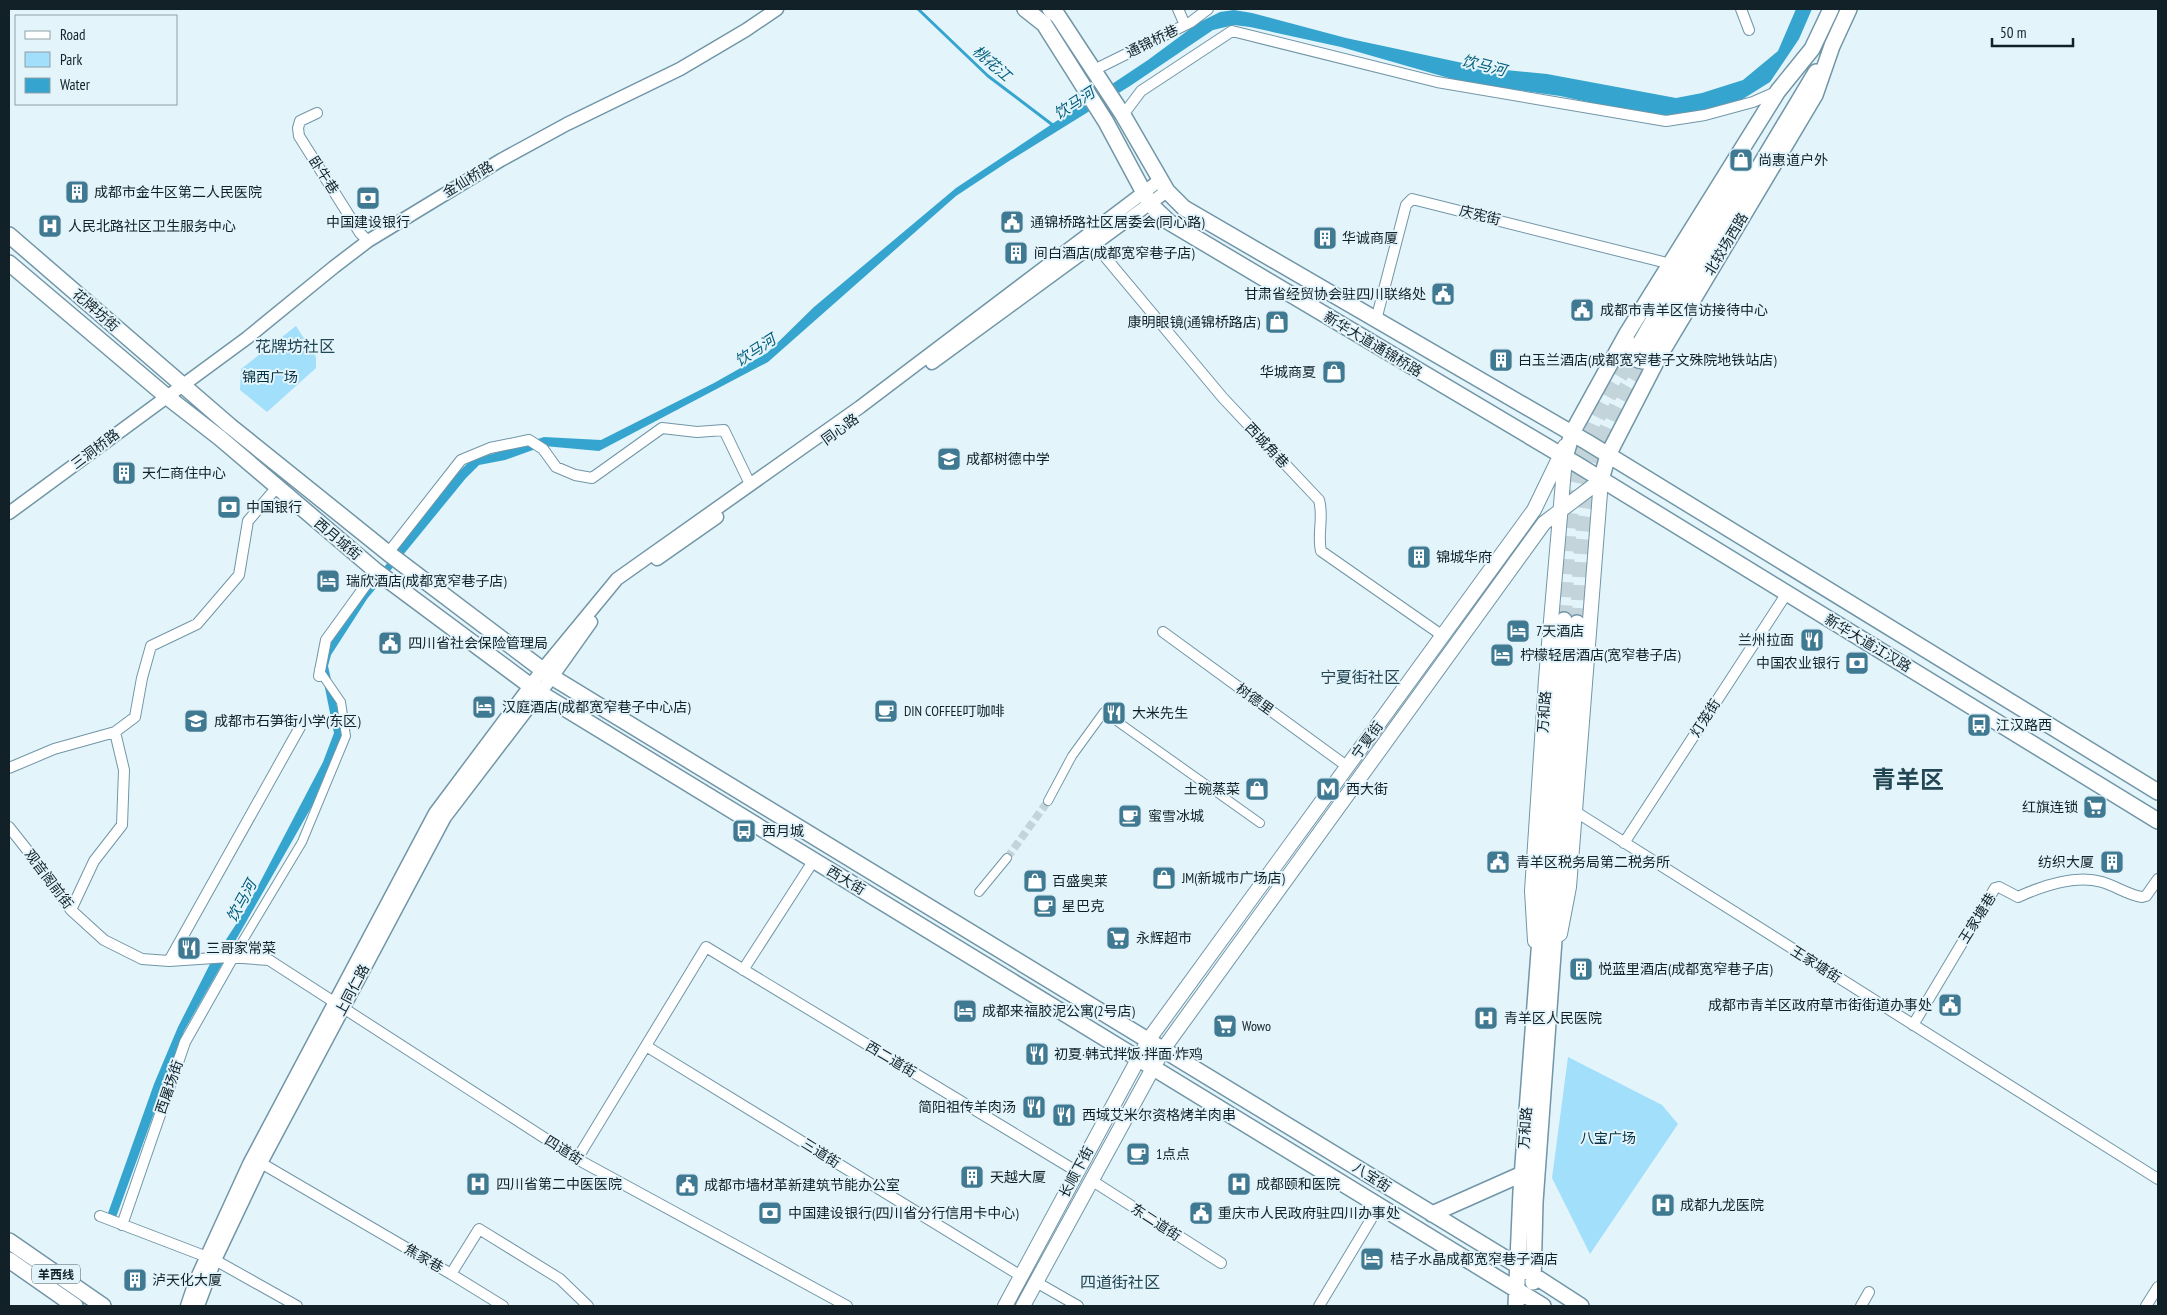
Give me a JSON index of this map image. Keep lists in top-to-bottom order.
{
  "streets": {
    "main road": [
      "北较场西路",
      "花牌坊街",
      "新华大道通锦桥路",
      "西月城街",
      "新华大道江汉路",
      "万和路",
      "宁夏街",
      "西大街",
      "长顺下街",
      "八宝街",
      "羊西线"
    ],
    "street": [
      "通锦桥巷",
      "卧牛巷",
      "金仙桥路",
      "庆宪街",
      "同心路",
      "西城角巷",
      "三洞桥路",
      "树德里",
      "灯笼街",
      "观音阁前街",
      "王家塘巷",
      "王家塘街",
      "上同仁路",
      "西二道街",
      "西屠场街",
      "四道街",
      "三道街",
      "东二道街",
      "焦家巷"
    ]
  },
  "crossings": [
    ["通锦桥巷", "新华大道通锦桥路"],
    ["卧牛巷", "金仙桥路"],
    ["金仙桥路", "花牌坊街"],
    ["金仙桥路", "三洞桥路"],
    ["金仙桥路", "西月城街"],
    ["庆宪街", "新华大道通锦桥路"],
    ["北较场西路", "新华大道江汉路"],
    ["北较场西路", "万和路"],
    ["北较场西路", "宁夏街"],
    ["花牌坊街", "三洞桥路"],
    ["花牌坊街", "西月城街"],
    ["新华大道通锦桥路", "新华大道江汉路"],
    ["新华大道通锦桥路", "万和路"],
    ["新华大道通锦桥路", "宁夏街"],
    ["同心路", "西城角巷"],
    ["同心路", "西月城街"],
    ["同心路", "西大街"],
    ["同心路", "上同仁路"],
    ["西城角巷", "宁夏街"],
    ["三洞桥路", "西月城街"],
    ["西月城街", "西大街"],
    ["西月城街", "上同仁路"],
    ["新华大道江汉路", "万和路"],
    ["新华大道江汉路", "灯笼街"],
    ["新华大道江汉路", "宁夏街"],
    ["树德里", "宁夏街"],
    ["万和路", "宁夏街"],
    ["万和路", "王家塘街"],
    ["万和路", "八宝街"],
    ["灯笼街", "王家塘街"],
    ["宁夏街", "西大街"],
    ["宁夏街", "长顺下街"],
    ["宁夏街", "八宝街"],
    ["观音阁前街", "西屠场街"],
    ["观音阁前街", "四道街"],
    ["西大街", "上同仁路"],
    ["西大街", "长顺下街"],
    ["西大街", "八宝街"],
    ["王家塘巷", "王家塘街"],
    ["上同仁路", "四道街"],
    ["上同仁路", "焦家巷"],
    ["西二道街", "三道街"],
    ["西二道街", "长顺下街"],
    ["西屠场街", "四道街"],
    ["三道街", "长顺下街"],
    ["长顺下街", "八宝街"],
    ["长顺下街", "东二道街"]
  ],
  "districts": [
    "花牌坊社区",
    "宁夏街社区",
    "青羊区",
    "四道街社区"
  ],
  "water": ["桃花江", "饮马河"],
  "parks": ["锦西广场", "八宝广场"],
  "places": {
    "shop": [
      "尚惠道户外",
      "康明眼镜(通锦桥路店)",
      "华城商夏",
      "土碗蒸菜",
      "JM(新城市广场店)",
      "百盛奥莱"
    ],
    "building": [
      "成都市金牛区第二人民医院",
      "华诚商厦",
      "间白酒店(成都宽窄巷子店)",
      "白玉兰酒店(成都宽窄巷子文殊院地铁站店)",
      "天仁商住中心",
      "锦城华府",
      "纺织大厦",
      "悦蓝里酒店(成都宽窄巷子店)",
      "天越大厦",
      "泸天化大厦"
    ],
    "bank": [
      "中国建设银行",
      "中国银行",
      "中国农业银行",
      "中国建设银行(四川省分行信用卡中心)"
    ],
    "public building": [
      "通锦桥路社区居委会(同心路)",
      "甘肃省经贸协会驻四川联络处",
      "成都市青羊区信访接待中心",
      "四川省社会保险管理局",
      "青羊区税务局第二税务所",
      "成都市青羊区政府草市街街道办事处",
      "成都市墙材革新建筑节能办公室",
      "重庆市人民政府驻四川办事处"
    ],
    "hospital": [
      "人民北路社区卫生服务中心",
      "青羊区人民医院",
      "四川省第二中医医院",
      "成都颐和医院",
      "成都九龙医院"
    ],
    "school or university": ["成都树德中学", "成都市石笋街小学(东区)"],
    "hotel": [
      "瑞欣酒店(成都宽窄巷子店)",
      "7天酒店",
      "柠檬轻居酒店(宽窄巷子店)",
      "汉庭酒店(成都宽窄巷子中心店)",
      "成都来福胶泥公寓(2号店)",
      "桔子水晶成都宽窄巷子酒店"
    ],
    "restaurant": [
      "兰州拉面",
      "大米先生",
      "三哥家常菜",
      "初夏·韩式拌饭·拌面·炸鸡",
      "简阳祖传羊肉汤",
      "西域艾米尔资格烤羊肉串"
    ],
    "cafe": [
      "DIN COFFEE叮咖啡",
      "蜜雪冰城",
      "星巴克",
      "1点点"
    ],
    "bus stop": ["江汉路西", "西月城"],
    "metro station": ["西大街"],
    "supermarket": ["红旗连锁", "永辉超市", "Wowo"]
  },
  "legend": ["Road", "Park", "Water"],
  "scale_bar": "50 m"
}
